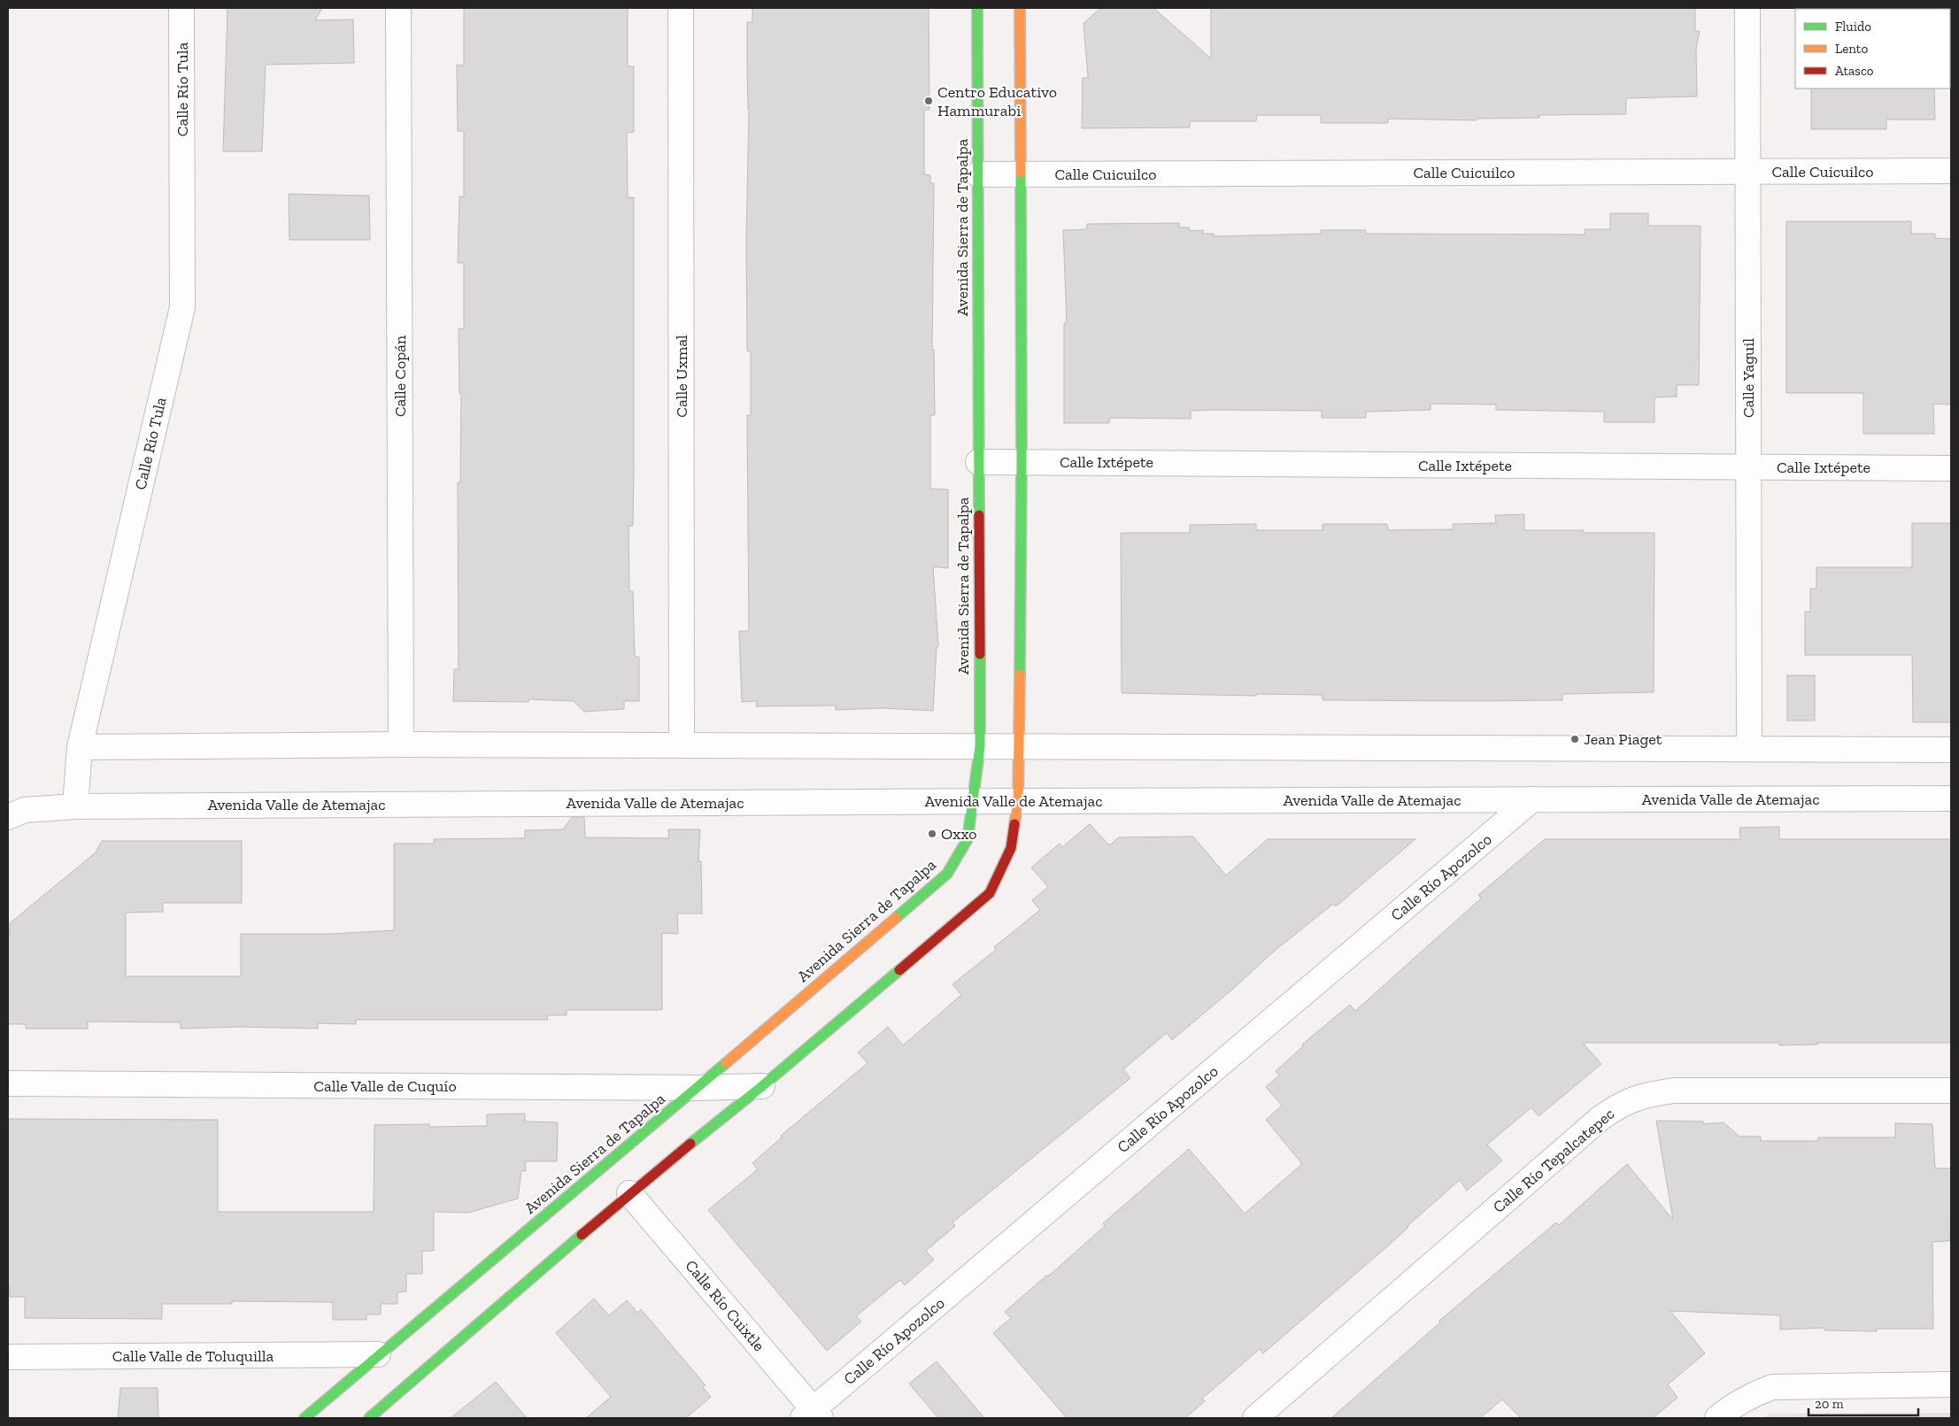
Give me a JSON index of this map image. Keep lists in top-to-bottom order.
{
  "streets": {
    "street": [
      "Calle Río Tula",
      "Calle Cuicuilco",
      "Avenida Sierra de Tapalpa",
      "Calle Copán",
      "Calle Uxmal",
      "Calle Yaguil",
      "Calle Ixtépete",
      "Avenida Valle de Atemajac",
      "Calle Río Apozolco",
      "Calle Valle de Cuquío",
      "Calle Río Tepalcatepec",
      "Calle Río Cuixtle",
      "Calle Valle de Toluquilla"
    ]
  },
  "crossings": [
    ["Calle Río Tula", "Avenida Valle de Atemajac"],
    ["Calle Cuicuilco", "Avenida Sierra de Tapalpa"],
    ["Calle Cuicuilco", "Calle Yaguil"],
    ["Avenida Sierra de Tapalpa", "Calle Ixtépete"],
    ["Avenida Sierra de Tapalpa", "Avenida Valle de Atemajac"],
    ["Avenida Sierra de Tapalpa", "Calle Valle de Cuquío"],
    ["Avenida Sierra de Tapalpa", "Calle Valle de Toluquilla"],
    ["Calle Yaguil", "Calle Ixtépete"],
    ["Avenida Valle de Atemajac", "Calle Río Apozolco"],
    ["Calle Río Apozolco", "Calle Río Cuixtle"]
  ],
  "places": ["Centro Educativo Hammurabi", "Jean Piaget", "Oxxo"],
  "legend": ["Fluido", "Lento", "Atasco"],
  "scale_bar": "20 m"
}
